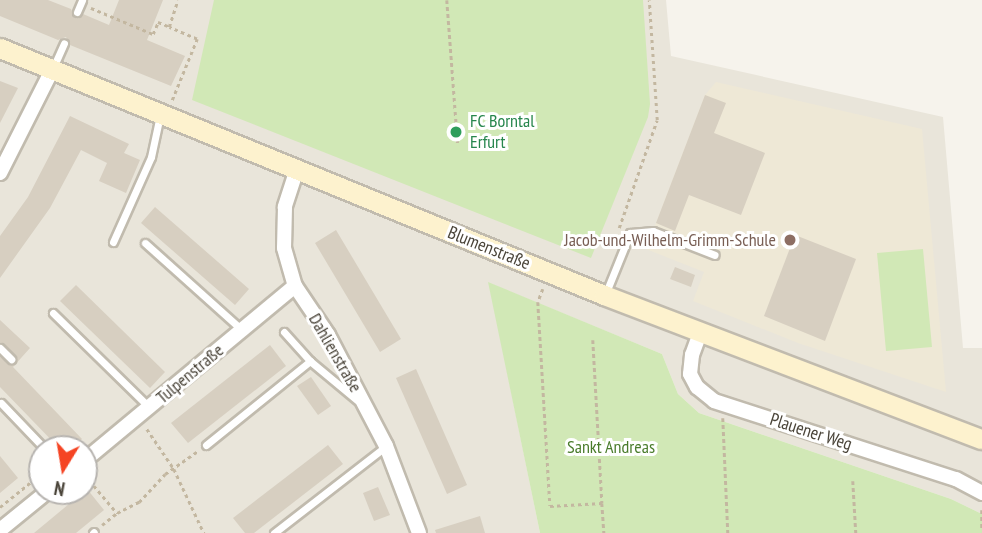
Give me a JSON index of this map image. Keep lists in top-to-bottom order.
{
  "streets": {
    "street": [
      "Blumenstraße",
      "Dahlienstraße",
      "Tulpenstraße",
      "Plauener Weg"
    ]
  },
  "crossings": [
    ["Blumenstraße", "Dahlienstraße"],
    ["Blumenstraße", "Plauener Weg"],
    ["Dahlienstraße", "Tulpenstraße"]
  ],
  "parks": ["Sankt Andreas"],
  "places": ["FC Borntal Erfurt", "Jacob-und-Wilhelm-Grimm-Schule"],
  "north": "bottom"
}
